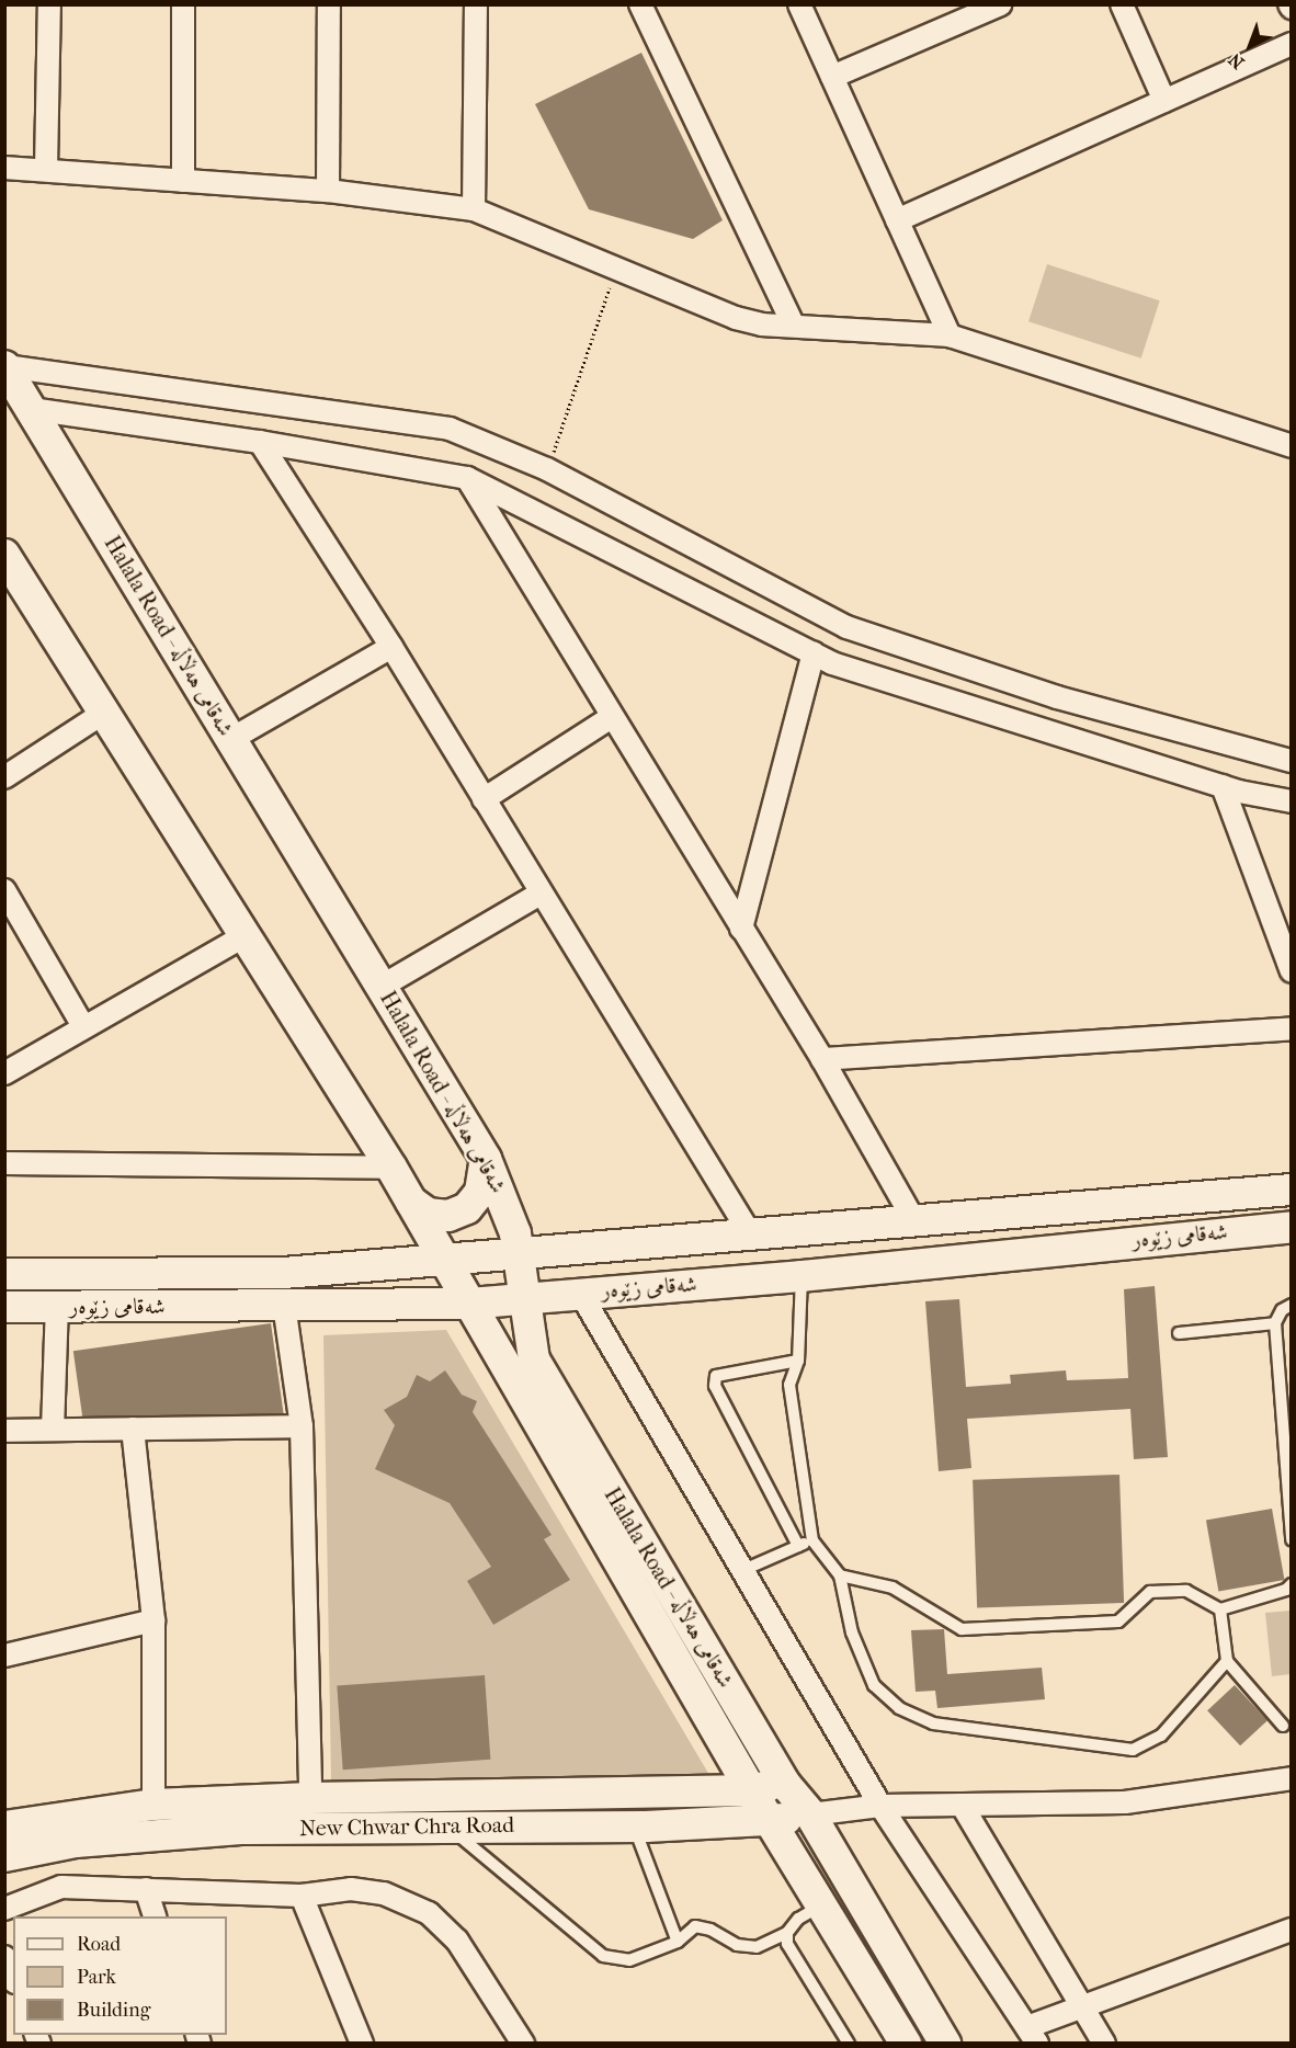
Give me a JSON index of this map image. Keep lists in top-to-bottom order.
{
  "streets": {
    "street": ["Halala Road - شەقامی هەڵاڵە", "شەقامی زێوەر", "New Chwar Chra Road"]
  },
  "crossings": [
    ["Halala Road - شەقامی هەڵاڵە", "شەقامی زێوەر"],
    ["Halala Road - شەقامی هەڵاڵە", "New Chwar Chra Road"]
  ],
  "legend": ["Road", "Park", "Building"],
  "north": "bottom left"
}
